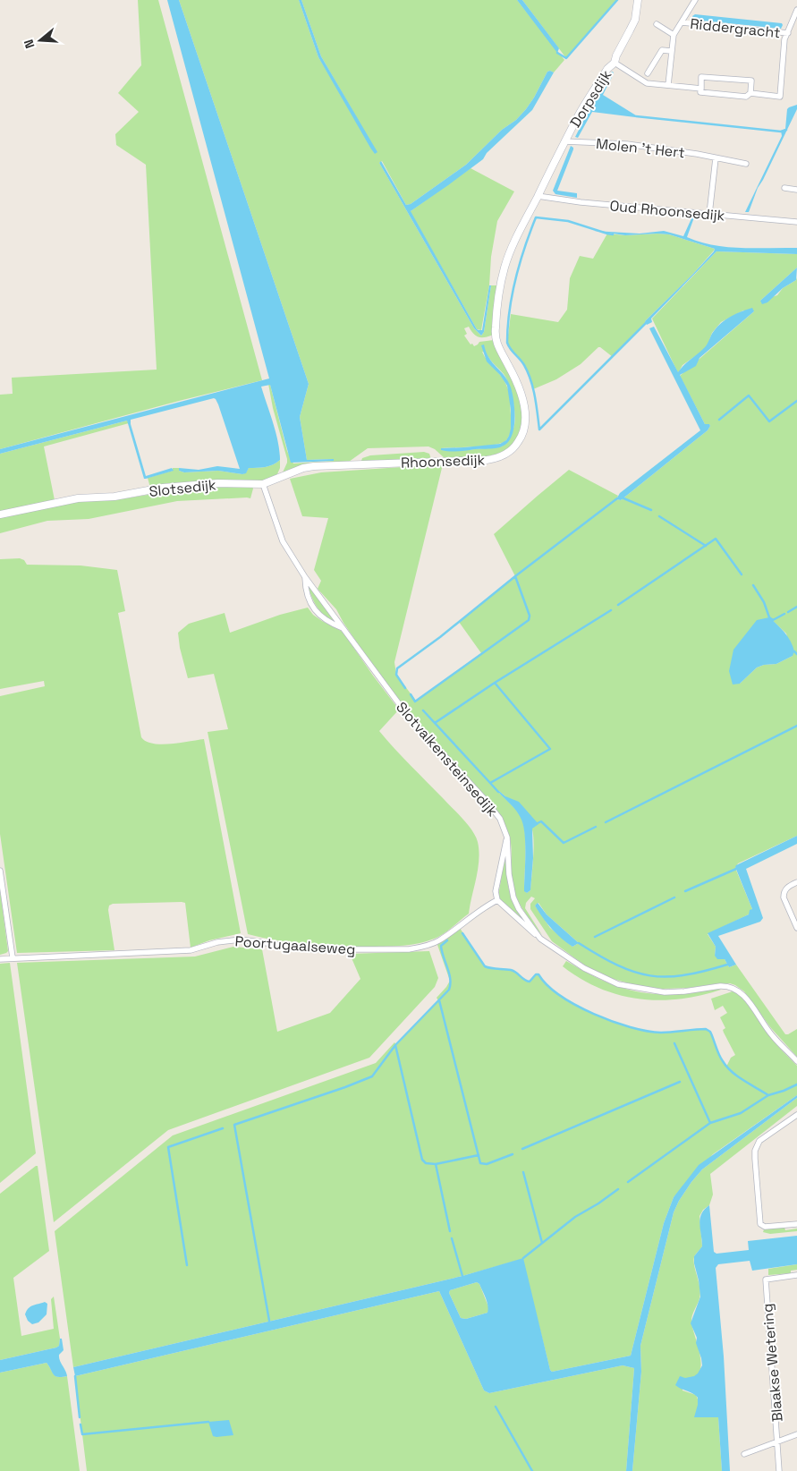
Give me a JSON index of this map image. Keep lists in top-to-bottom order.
{
  "streets": {
    "street": [
      "Riddergracht",
      "Dorpsdijk",
      "Molen 't Hert",
      "Oud Rhoonsedijk",
      "Rhoonsedijk",
      "Slotsedijk",
      "Slotvalkensteinsedijk",
      "Poortugaalseweg",
      "Blaakse Wetering"
    ]
  },
  "crossings": [
    ["Dorpsdijk", "Molen 't Hert"],
    ["Dorpsdijk", "Oud Rhoonsedijk"],
    ["Dorpsdijk", "Rhoonsedijk"],
    ["Oud Rhoonsedijk", "Rhoonsedijk"],
    ["Rhoonsedijk", "Slotsedijk"]
  ],
  "north": "left"
}
